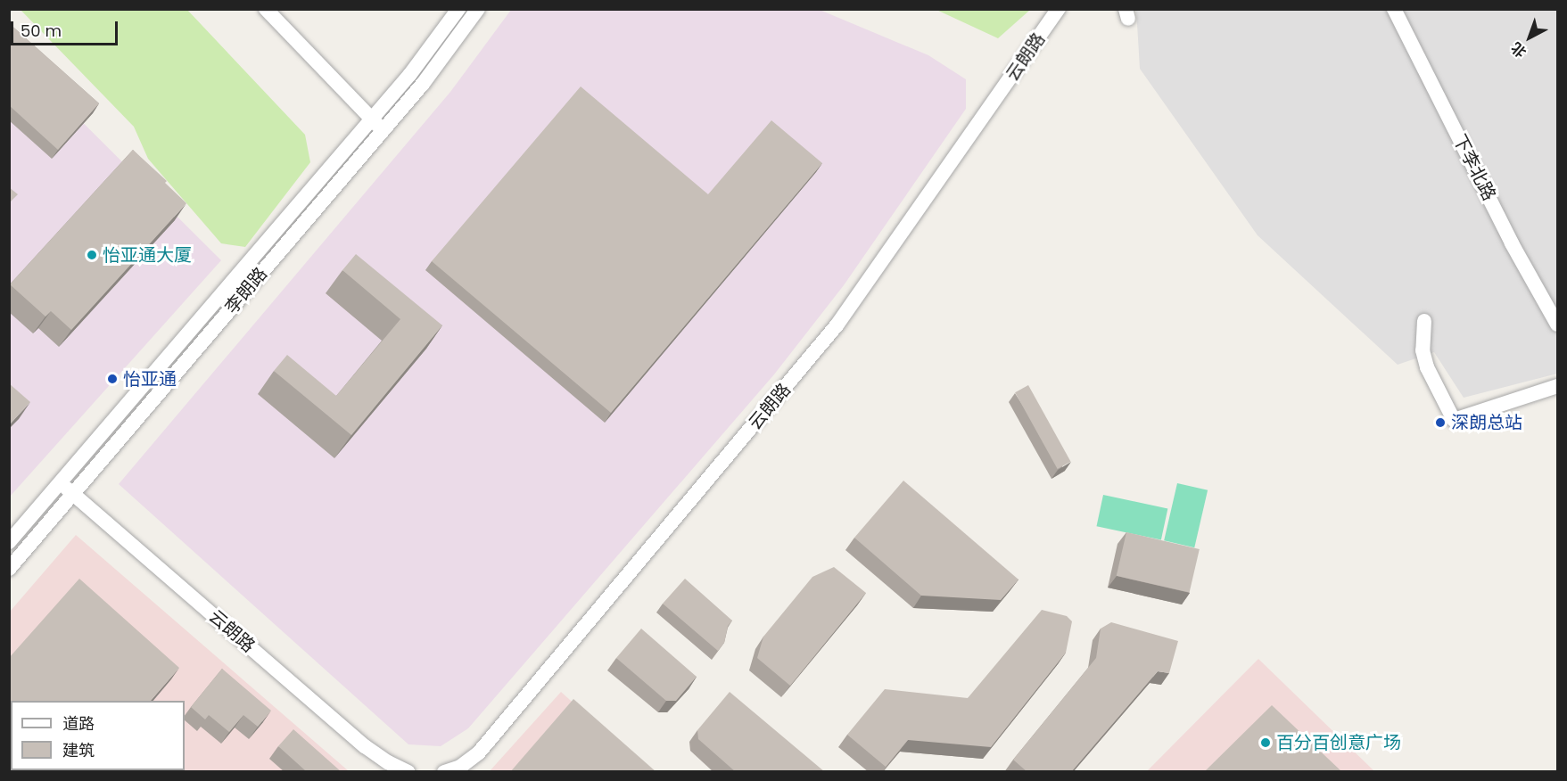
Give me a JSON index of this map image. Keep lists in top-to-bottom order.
{
  "streets": {
    "street": ["云朗路", "下李北路", "李朗路"]
  },
  "crossings": [
    ["云朗路", "李朗路"]
  ],
  "places": [
    "怡亚通大厦",
    "怡亚通",
    "深朗总站",
    "百分百创意广场"
  ],
  "legend": ["道路", "建筑"],
  "scale_bar": "50 m",
  "north": "bottom left"
}
